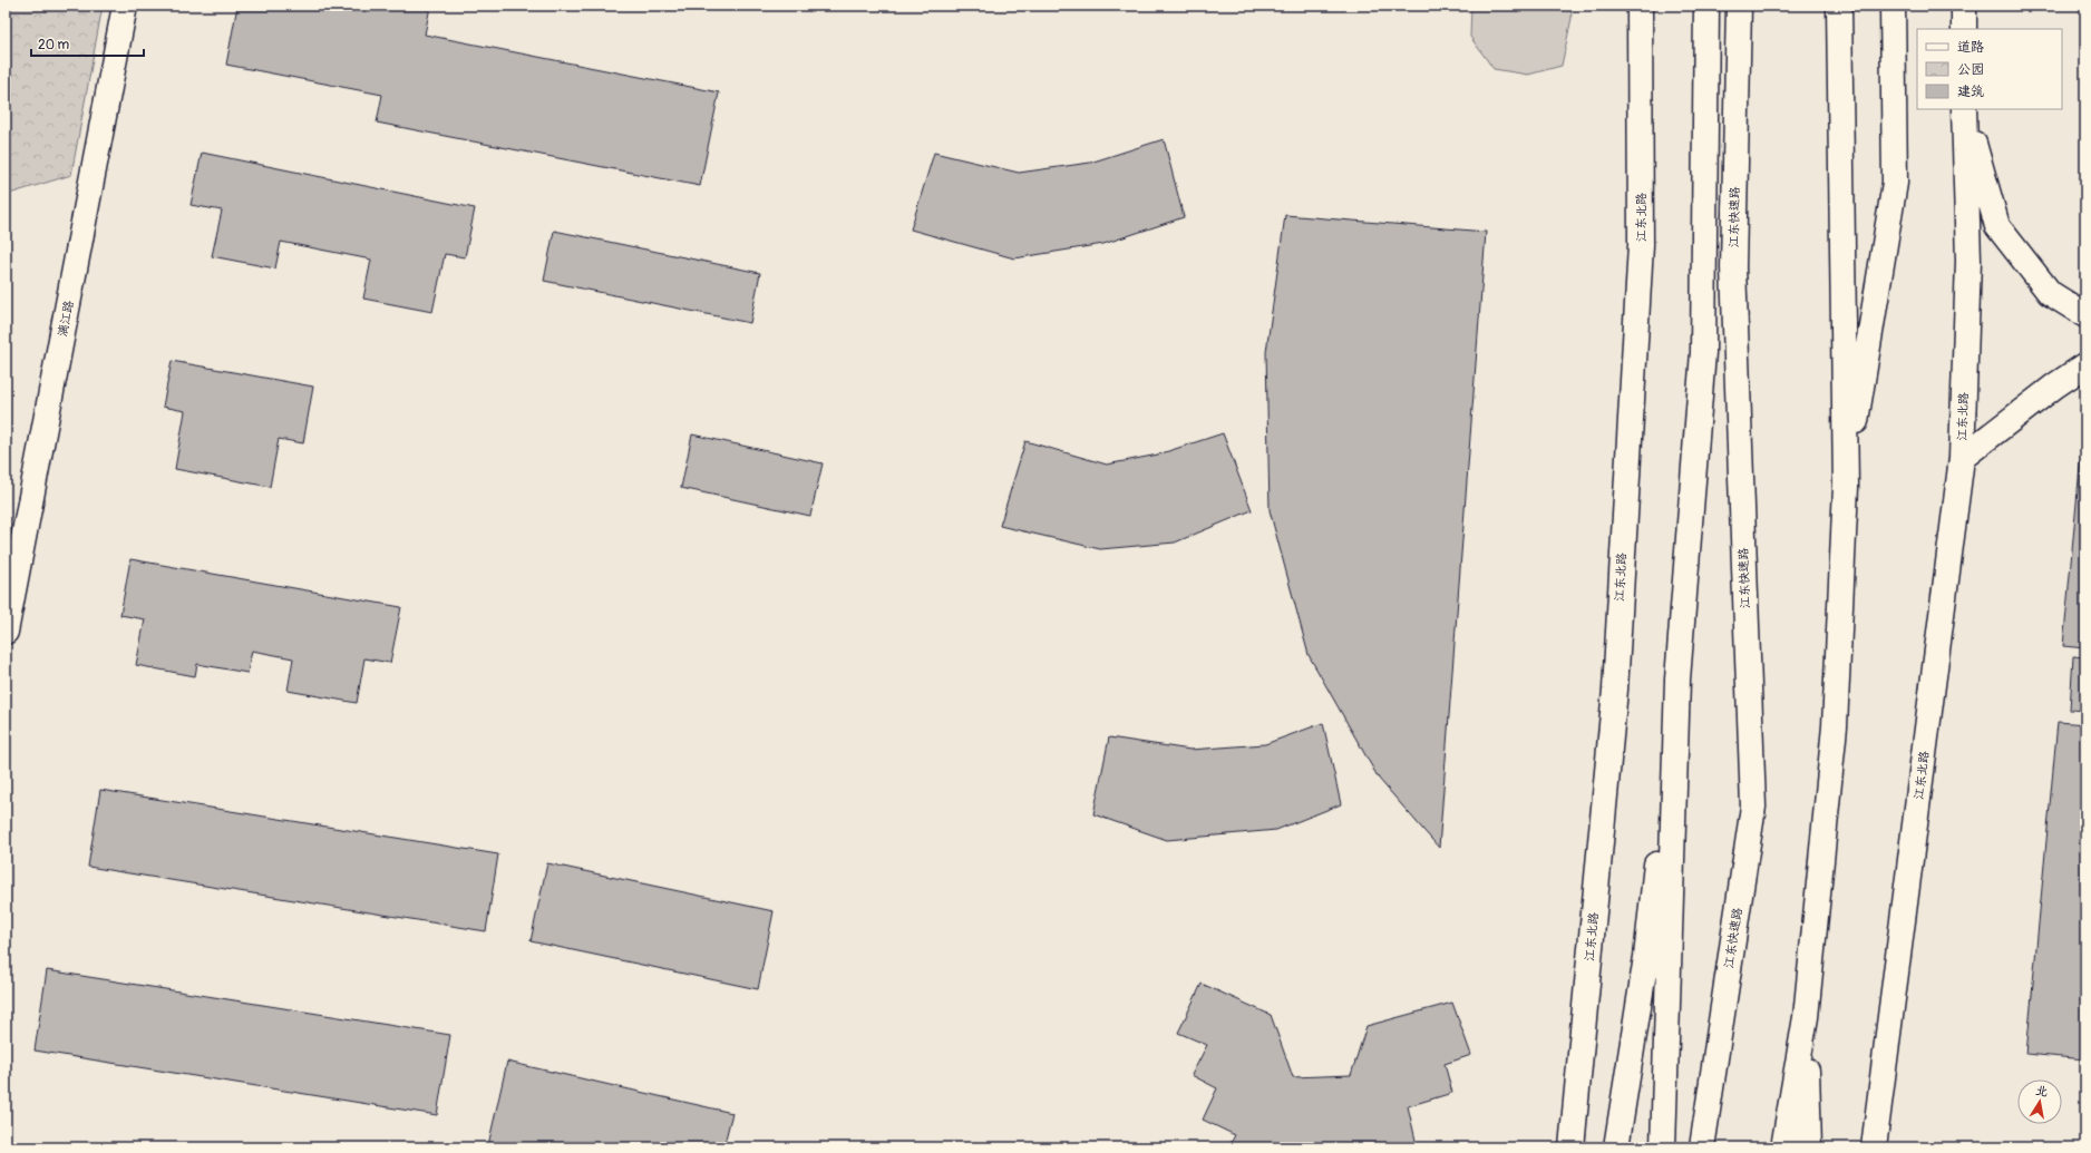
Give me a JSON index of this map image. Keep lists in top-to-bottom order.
{
  "streets": {
    "main road": ["江东北路", "江东快速路", "漓江路"]
  },
  "legend": ["道路", "公园", "建筑"],
  "scale_bar": "20 m",
  "north": "top"
}
